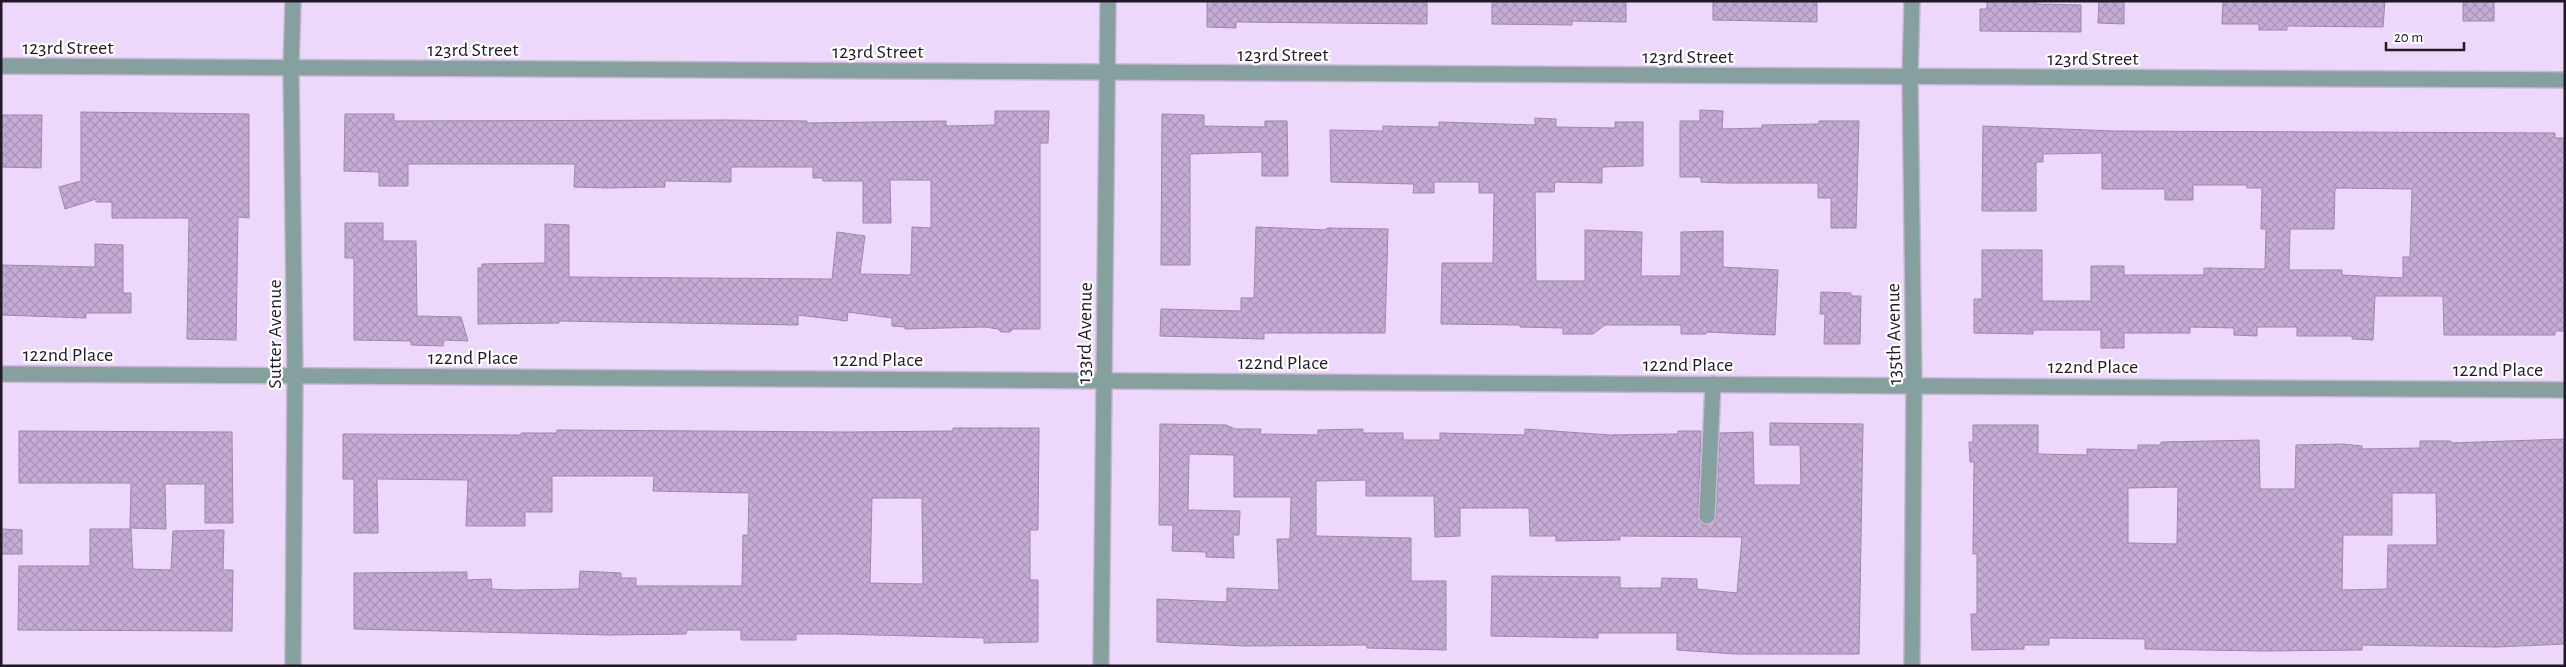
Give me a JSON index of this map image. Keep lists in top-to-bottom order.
{
  "streets": {
    "street": [
      "123rd Street",
      "133rd Avenue",
      "Sutter Avenue",
      "135th Avenue",
      "122nd Place"
    ]
  },
  "crossings": [
    ["123rd Street", "133rd Avenue"],
    ["123rd Street", "Sutter Avenue"],
    ["123rd Street", "135th Avenue"],
    ["133rd Avenue", "122nd Place"],
    ["Sutter Avenue", "122nd Place"],
    ["135th Avenue", "122nd Place"]
  ],
  "scale_bar": "20 m"
}
